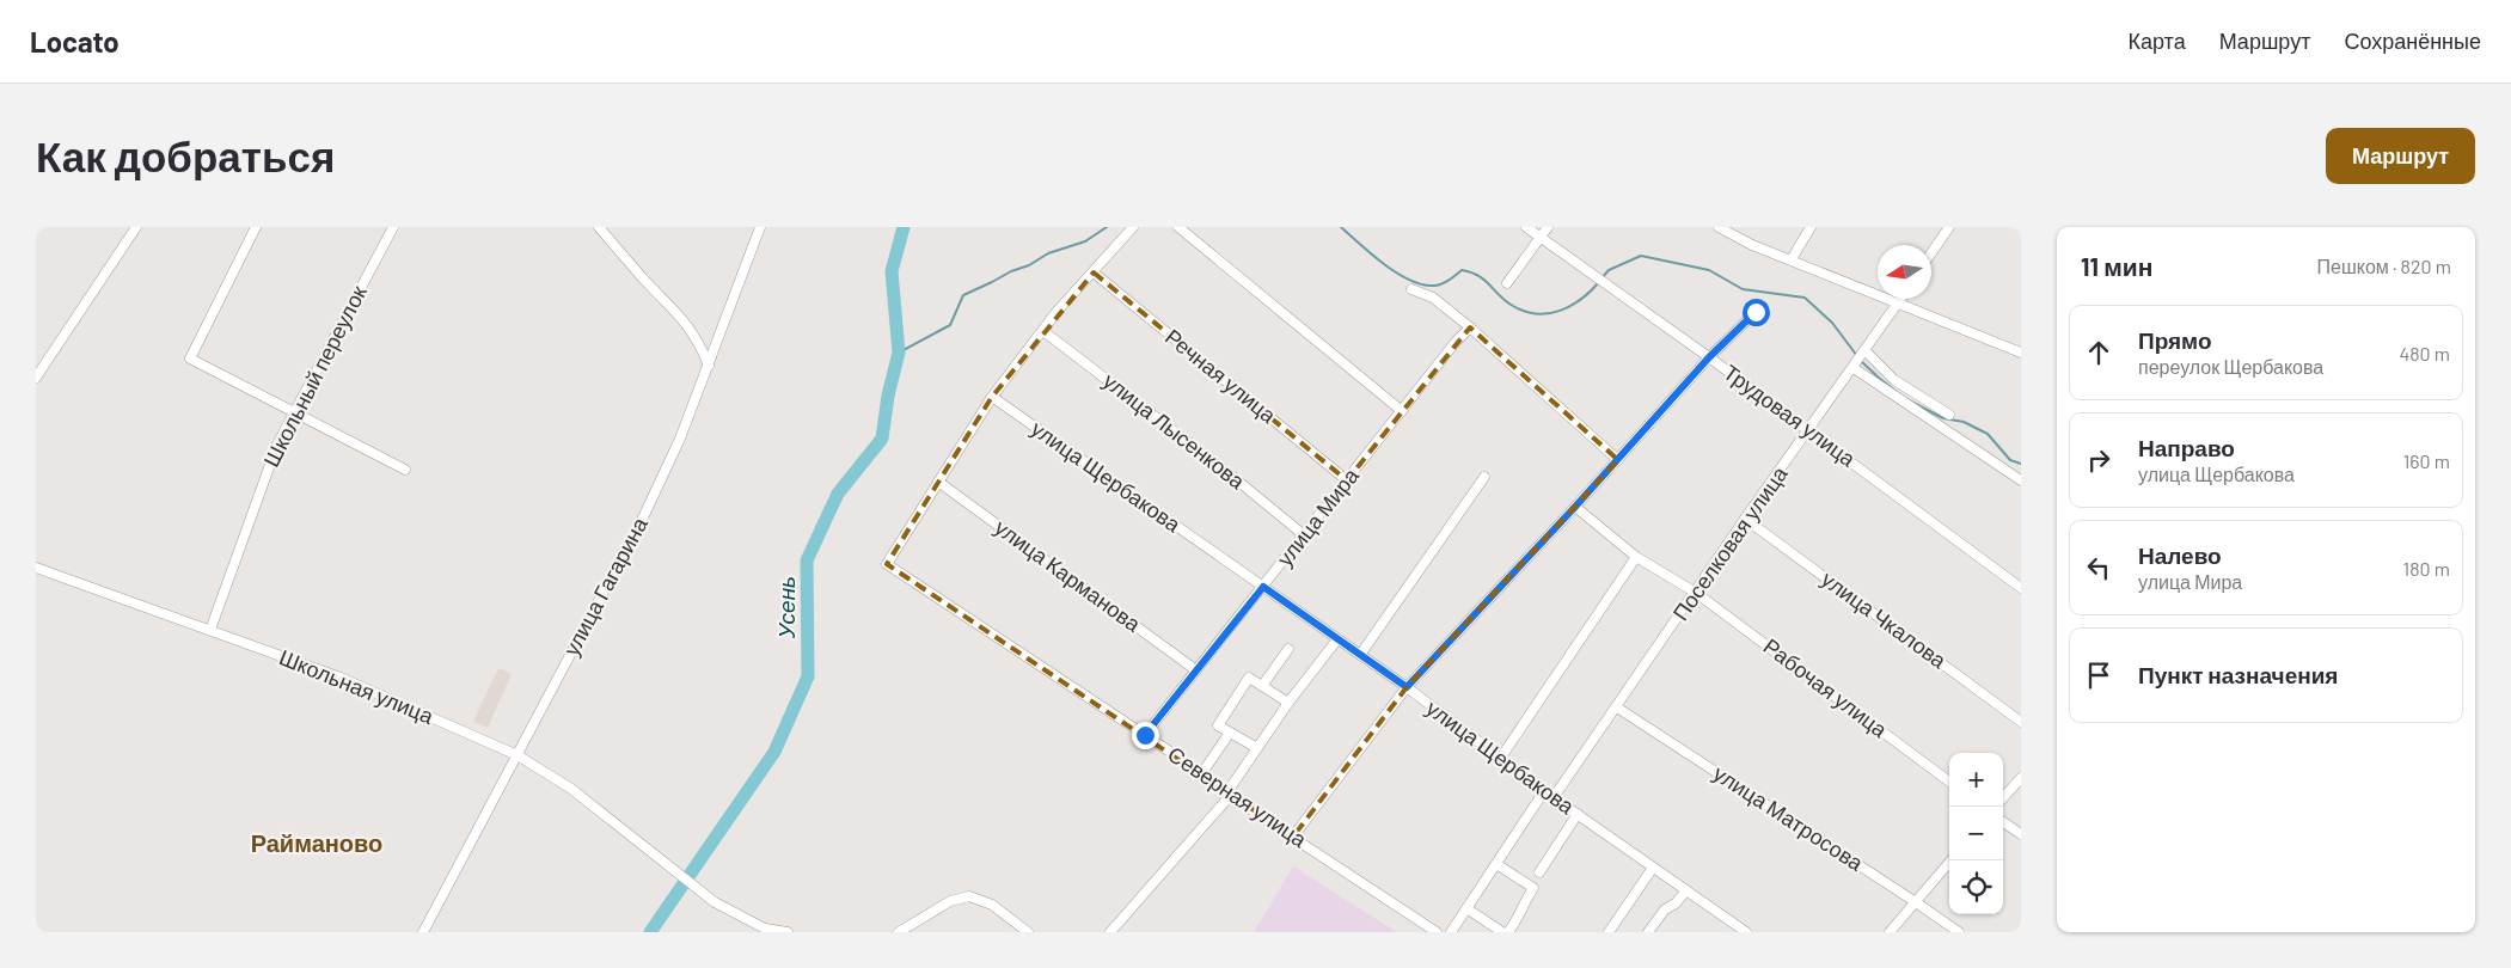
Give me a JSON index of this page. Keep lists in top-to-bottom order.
{
  "streets": {
    "street": [
      "Школьный переулок",
      "Речная улица",
      "Трудовая улица",
      "улица Лысенкова",
      "улица Щербакова",
      "улица Мира",
      "Поселковая улица",
      "улица Карманова",
      "улица Гагарина",
      "улица Чкалова",
      "Школьная улица",
      "Рабочая улица",
      "Северная улица",
      "улица Матросова"
    ]
  },
  "crossings": [
    ["Школьный переулок", "Школьная улица"],
    ["Речная улица", "улица Мира"],
    ["Трудовая улица", "Поселковая улица"],
    ["улица Лысенкова", "улица Мира"],
    ["улица Щербакова", "улица Мира"],
    ["улица Щербакова", "Поселковая улица"],
    ["улица Мира", "улица Карманова"],
    ["улица Мира", "Северная улица"],
    ["Поселковая улица", "улица Чкалова"],
    ["Поселковая улица", "Рабочая улица"],
    ["Поселковая улица", "улица Матросова"],
    ["улица Карманова", "Северная улица"],
    ["улица Гагарина", "Школьная улица"]
  ],
  "districts": ["Райманово"],
  "water": ["Усень"],
  "north": "left",
  "page": {
    "header": "Locato",
    "nav": ["Карта", "Маршрут", "Сохранённые"],
    "buttons": "Маршрут",
    "title": "Как добраться",
    "heading": ["11 мин", "Пешком · 820 m"],
    "list": [
      ["Прямо", "переулок Щербакова", "480 m"],
      ["Направо", "улица Щербакова", "160 m"],
      ["Налево", "улица Мира", "180 m"],
      "Пункт назначения"
    ],
    "map_buttons": ["+", "−"]
  }
}
